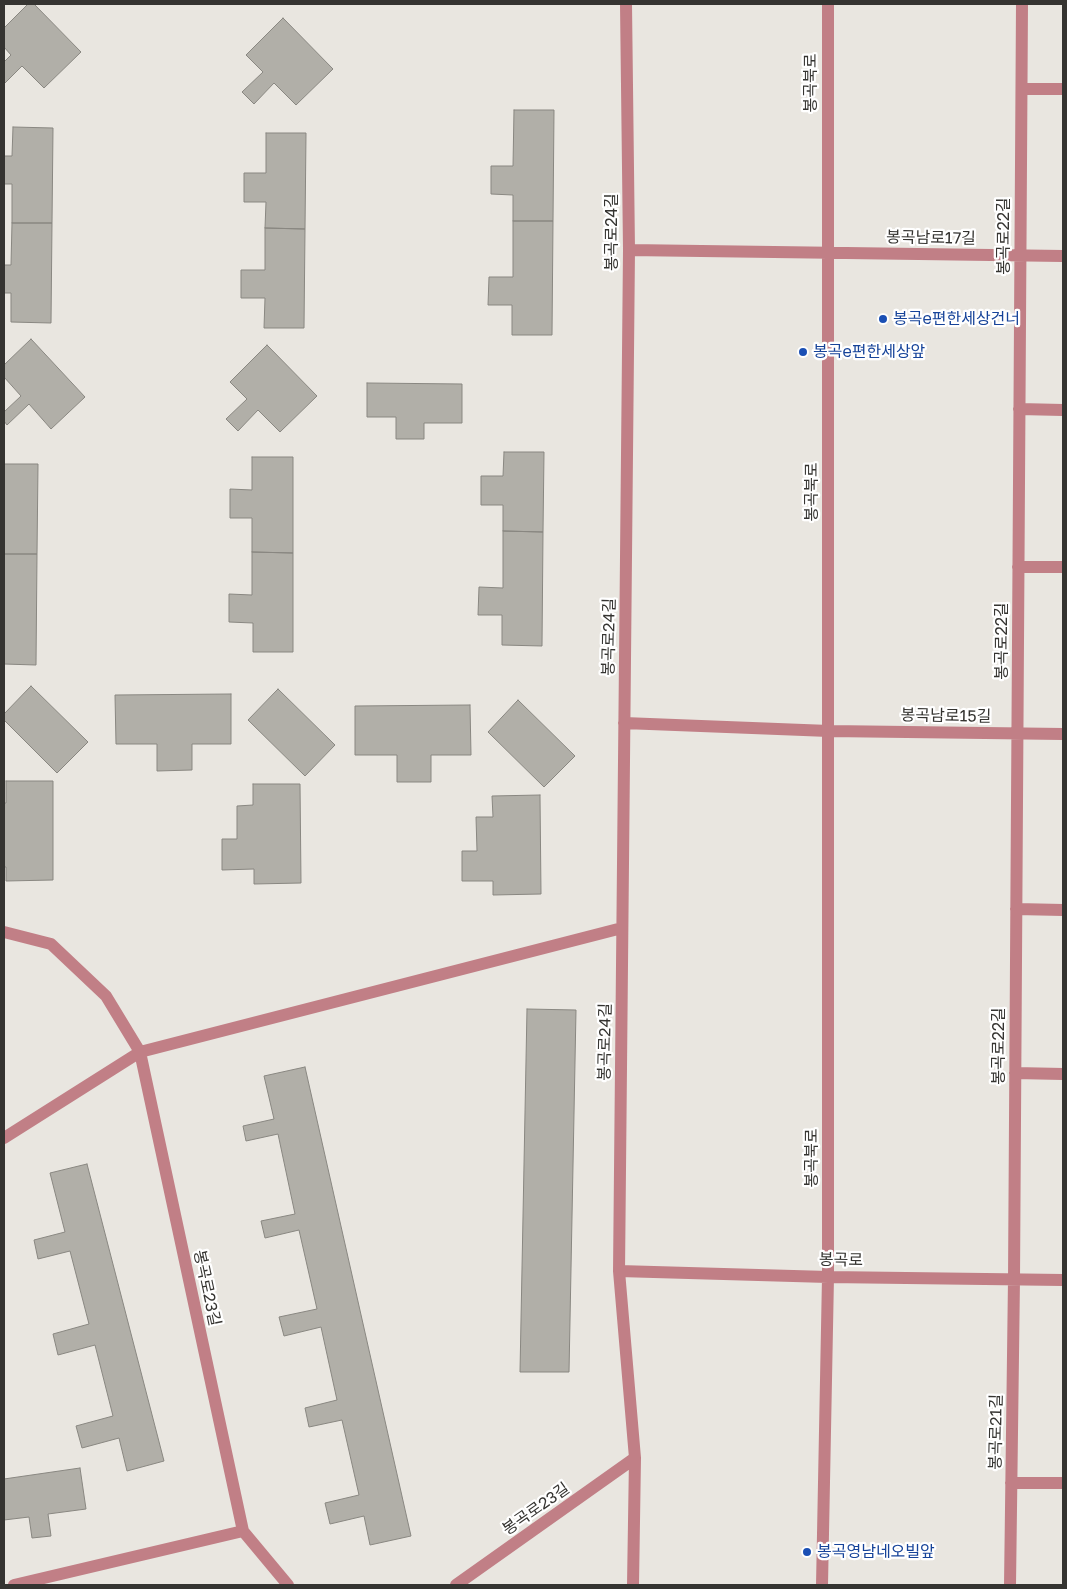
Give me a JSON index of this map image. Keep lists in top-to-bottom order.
{
  "streets": {
    "street": [
      "봉곡북로",
      "봉곡로24길",
      "봉곡로22길",
      "봉곡남로17길",
      "봉곡남로15길",
      "봉곡로",
      "봉곡로23길",
      "봉곡로21길"
    ]
  },
  "crossings": [
    ["봉곡북로", "봉곡남로17길"],
    ["봉곡북로", "봉곡남로15길"],
    ["봉곡북로", "봉곡로"],
    ["봉곡로24길", "봉곡로"],
    ["봉곡로22길", "봉곡남로17길"],
    ["봉곡로22길", "봉곡남로15길"],
    ["봉곡로22길", "봉곡로"],
    ["봉곡로22길", "봉곡로21길"],
    ["봉곡로", "봉곡로21길"]
  ],
  "places": ["봉곡e편한세상건너", "봉곡e편한세상앞", "봉곡영남네오빌앞"]
}
